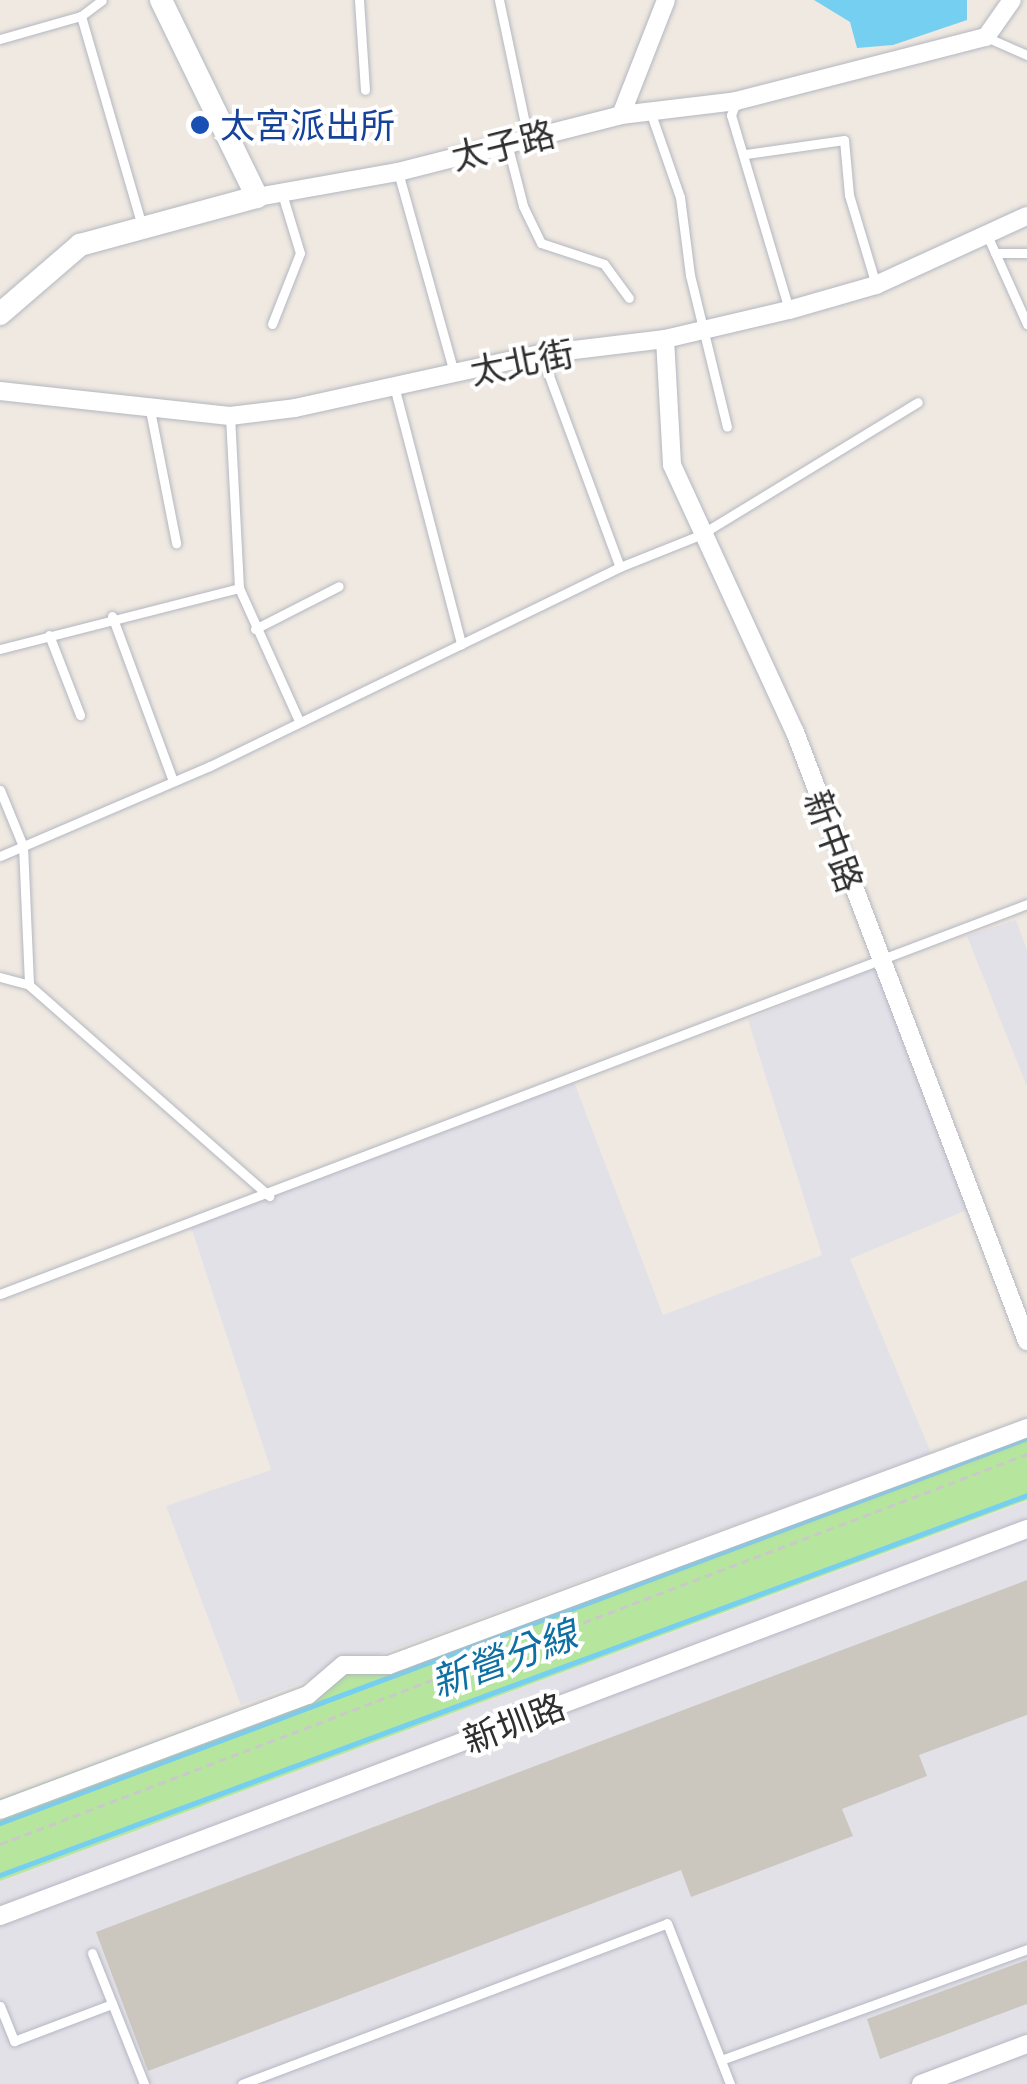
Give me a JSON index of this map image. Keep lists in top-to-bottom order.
{
  "streets": {
    "street": [
      "太子路",
      "太北街",
      "新中路",
      "新圳路"
    ]
  },
  "crossings": [
    ["太北街", "新中路"]
  ],
  "water": ["新營分線"],
  "places": ["太宮派出所"]
}
